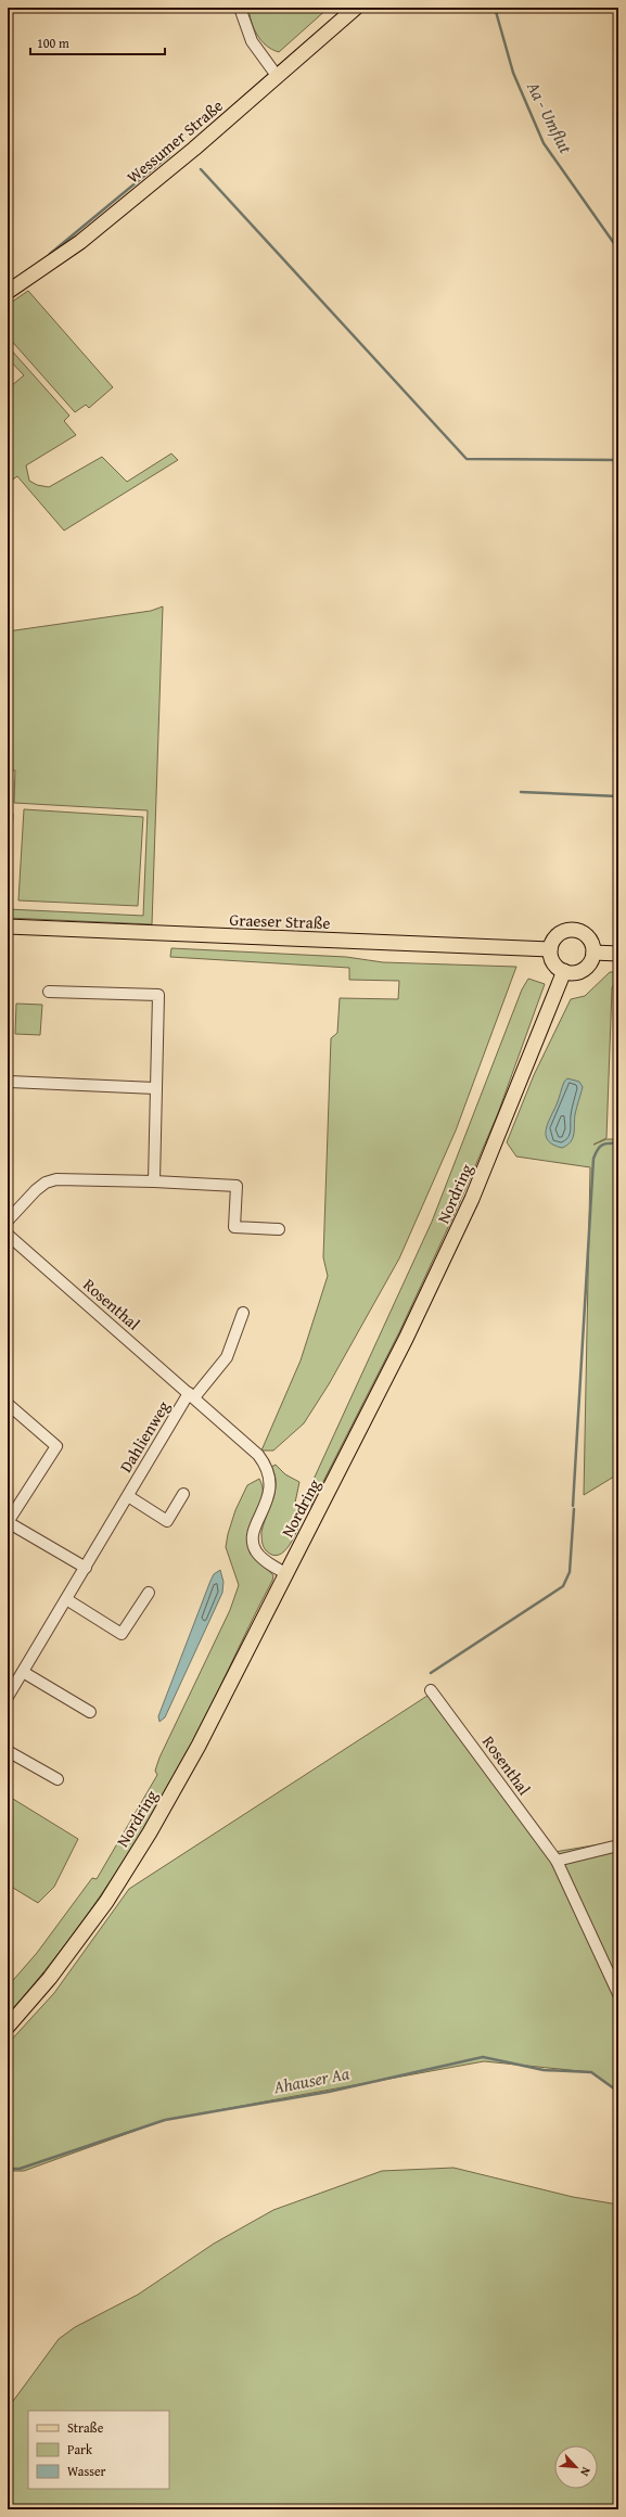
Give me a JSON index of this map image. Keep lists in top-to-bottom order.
{
  "streets": {
    "main road": ["Wessumer Straße", "Graeser Straße", "Nordring"],
    "street": ["Rosenthal", "Dahlienweg"]
  },
  "crossings": [
    ["Graeser Straße", "Nordring"],
    ["Nordring", "Rosenthal"],
    ["Rosenthal", "Dahlienweg"]
  ],
  "water": ["Aa - Umflut", "Ahauser Aa"],
  "legend": ["Straße", "Park", "Wasser"],
  "scale_bar": "100 m",
  "north": "bottom right"
}
